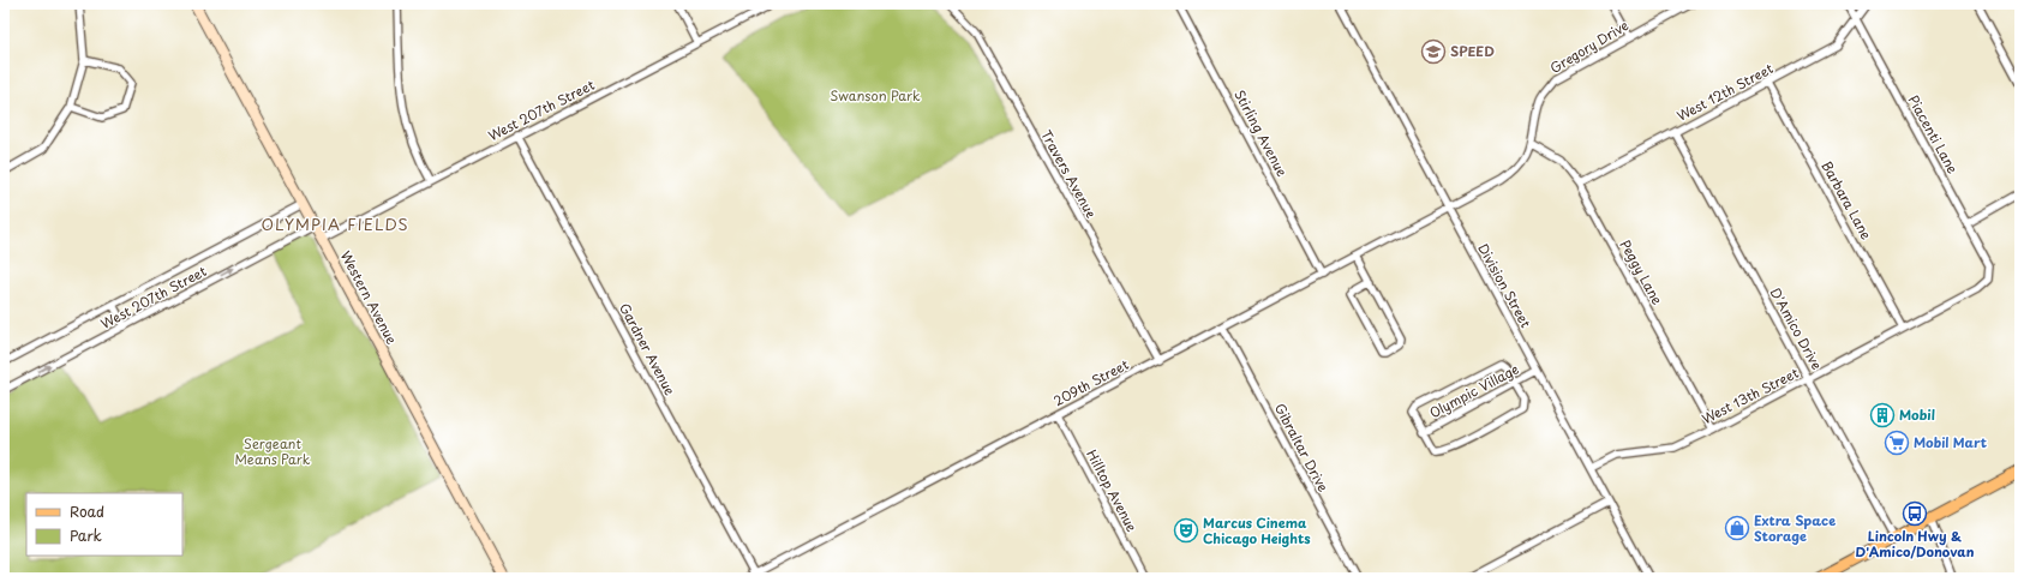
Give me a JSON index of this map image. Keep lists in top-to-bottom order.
{
  "streets": {
    "main road": ["Western Avenue"],
    "street": [
      "Gregory Drive",
      "West 12th Street",
      "West 207th Street",
      "Stirling Avenue",
      "Piacenti Lane",
      "Travers Avenue",
      "Barbara Lane",
      "Peggy Lane",
      "Division Street",
      "D'Amico Drive",
      "Gardner Avenue",
      "209th Street",
      "Olympic Village",
      "West 13th Street",
      "Gibraltar Drive",
      "Hilltop Avenue"
    ]
  },
  "crossings": [
    ["Gregory Drive", "Peggy Lane"],
    ["Gregory Drive", "Division Street"],
    ["Gregory Drive", "209th Street"],
    ["West 12th Street", "Piacenti Lane"],
    ["West 12th Street", "Barbara Lane"],
    ["West 12th Street", "Peggy Lane"],
    ["West 12th Street", "D'Amico Drive"],
    ["West 207th Street", "Western Avenue"],
    ["West 207th Street", "Gardner Avenue"],
    ["Stirling Avenue", "209th Street"],
    ["Piacenti Lane", "West 13th Street"],
    ["Travers Avenue", "209th Street"],
    ["Barbara Lane", "West 13th Street"],
    ["Peggy Lane", "West 13th Street"],
    ["Division Street", "209th Street"],
    ["Division Street", "Olympic Village"],
    ["Division Street", "West 13th Street"],
    ["D'Amico Drive", "West 13th Street"],
    ["Gardner Avenue", "209th Street"],
    ["209th Street", "Gibraltar Drive"],
    ["209th Street", "Hilltop Avenue"]
  ],
  "districts": ["OLYMPIA FIELDS"],
  "parks": ["Swanson Park", "Sergeant Means Park"],
  "places": {
    "school or university": ["SPEED"],
    "building": ["Mobil"],
    "supermarket": ["Mobil Mart"],
    "bus stop": ["Lincoln Hwy & D'Amico/Donovan"],
    "shop": ["Extra Space Storage"],
    "theatre": ["Marcus Cinema Chicago Heights"]
  },
  "legend": ["Road", "Park"]
}
